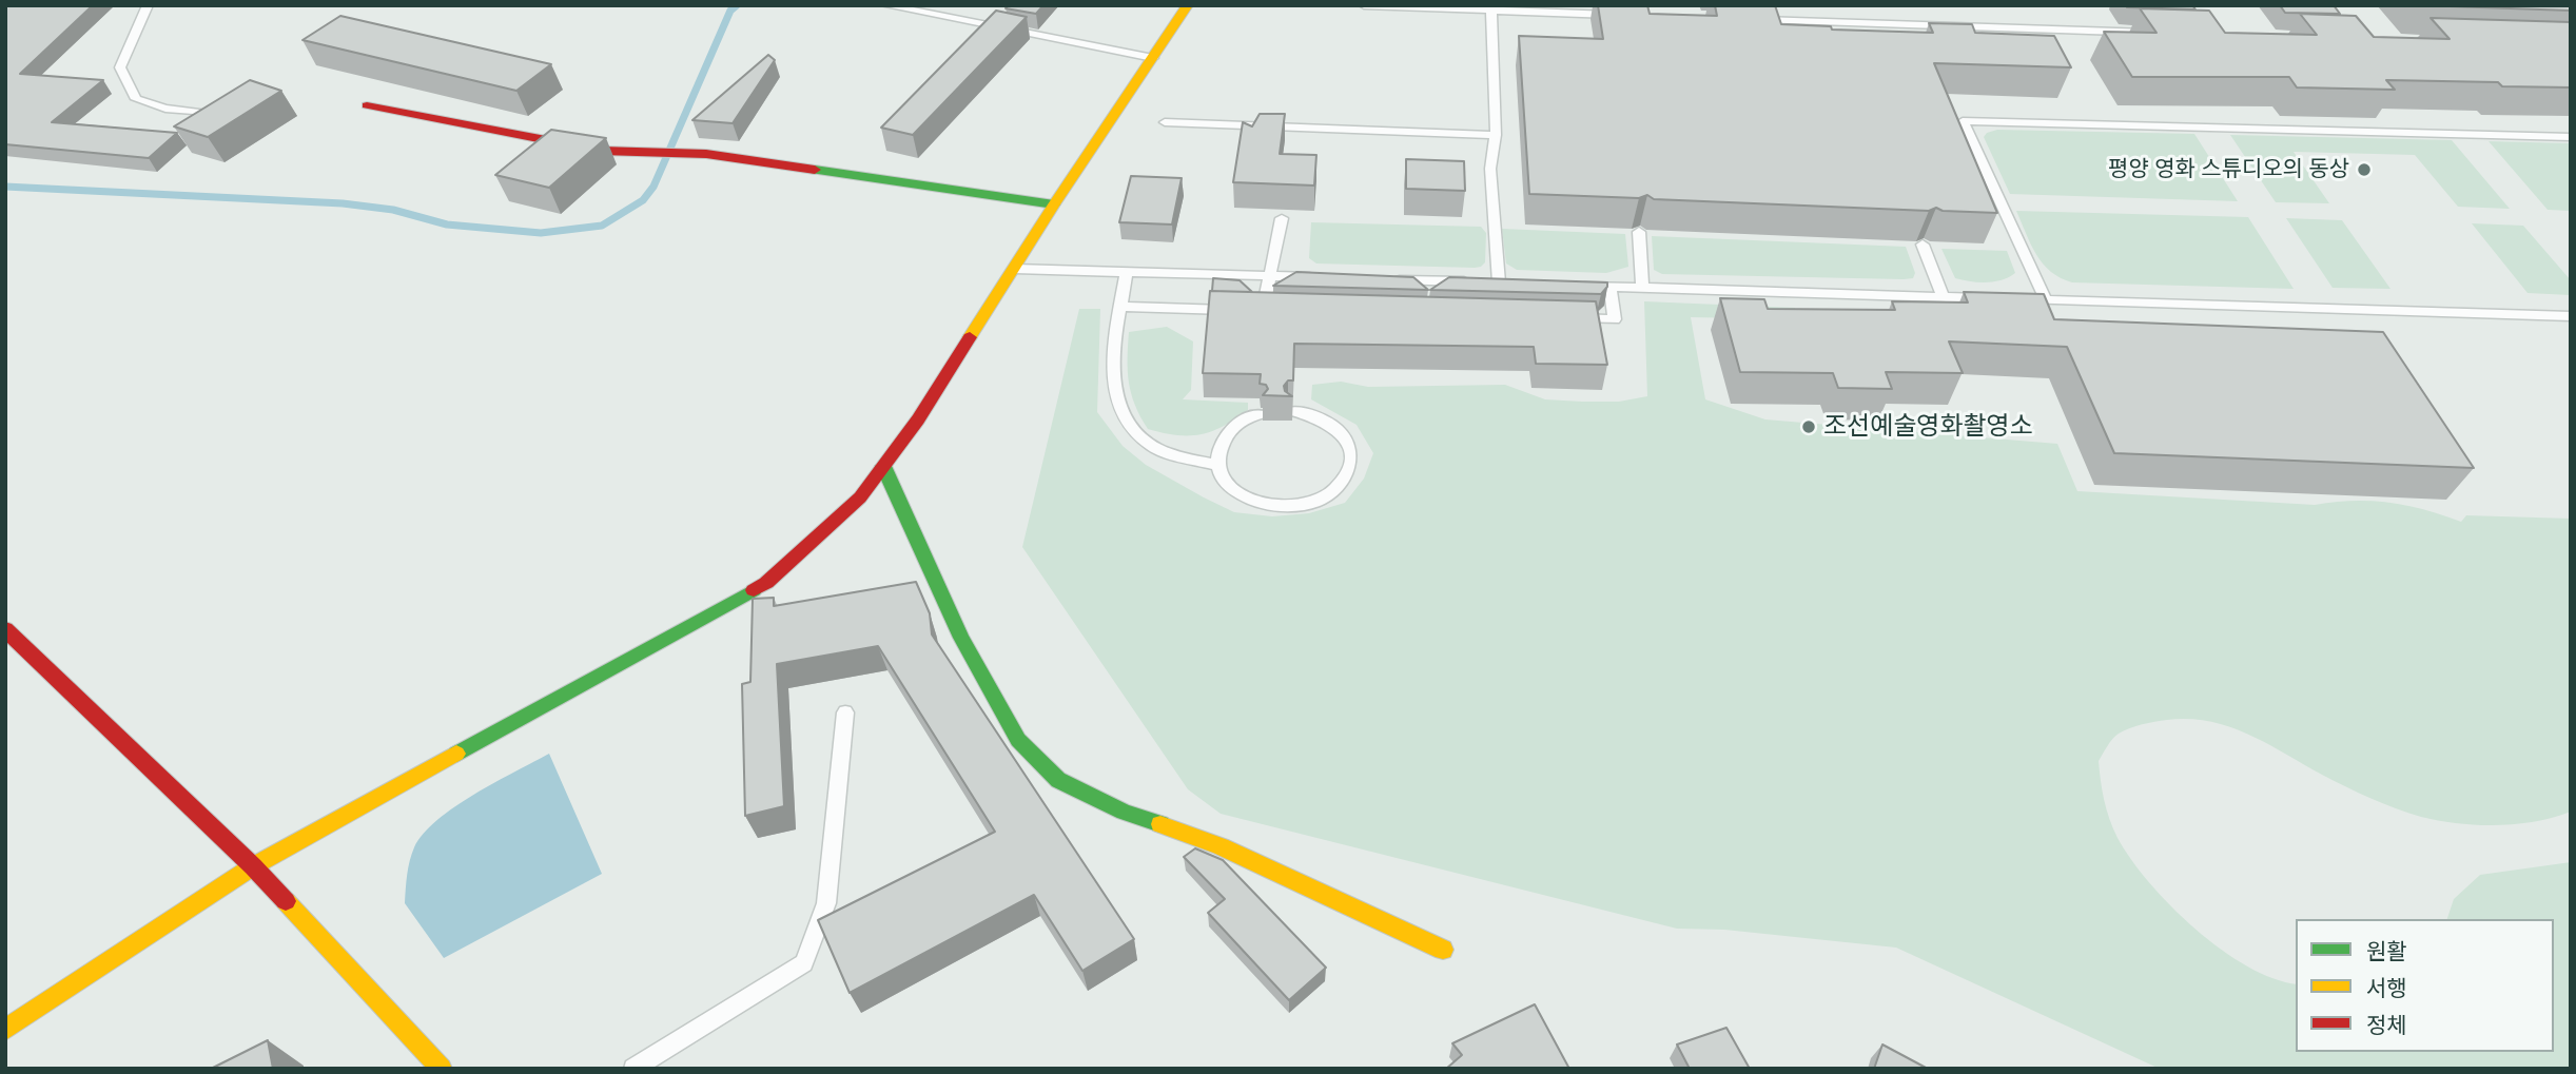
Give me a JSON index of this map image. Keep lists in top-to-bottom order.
{
  "places": ["평양 영화 스튜디오의 동상", "조선예술영화촬영소"],
  "legend": ["원활", "서행", "정체"]
}
